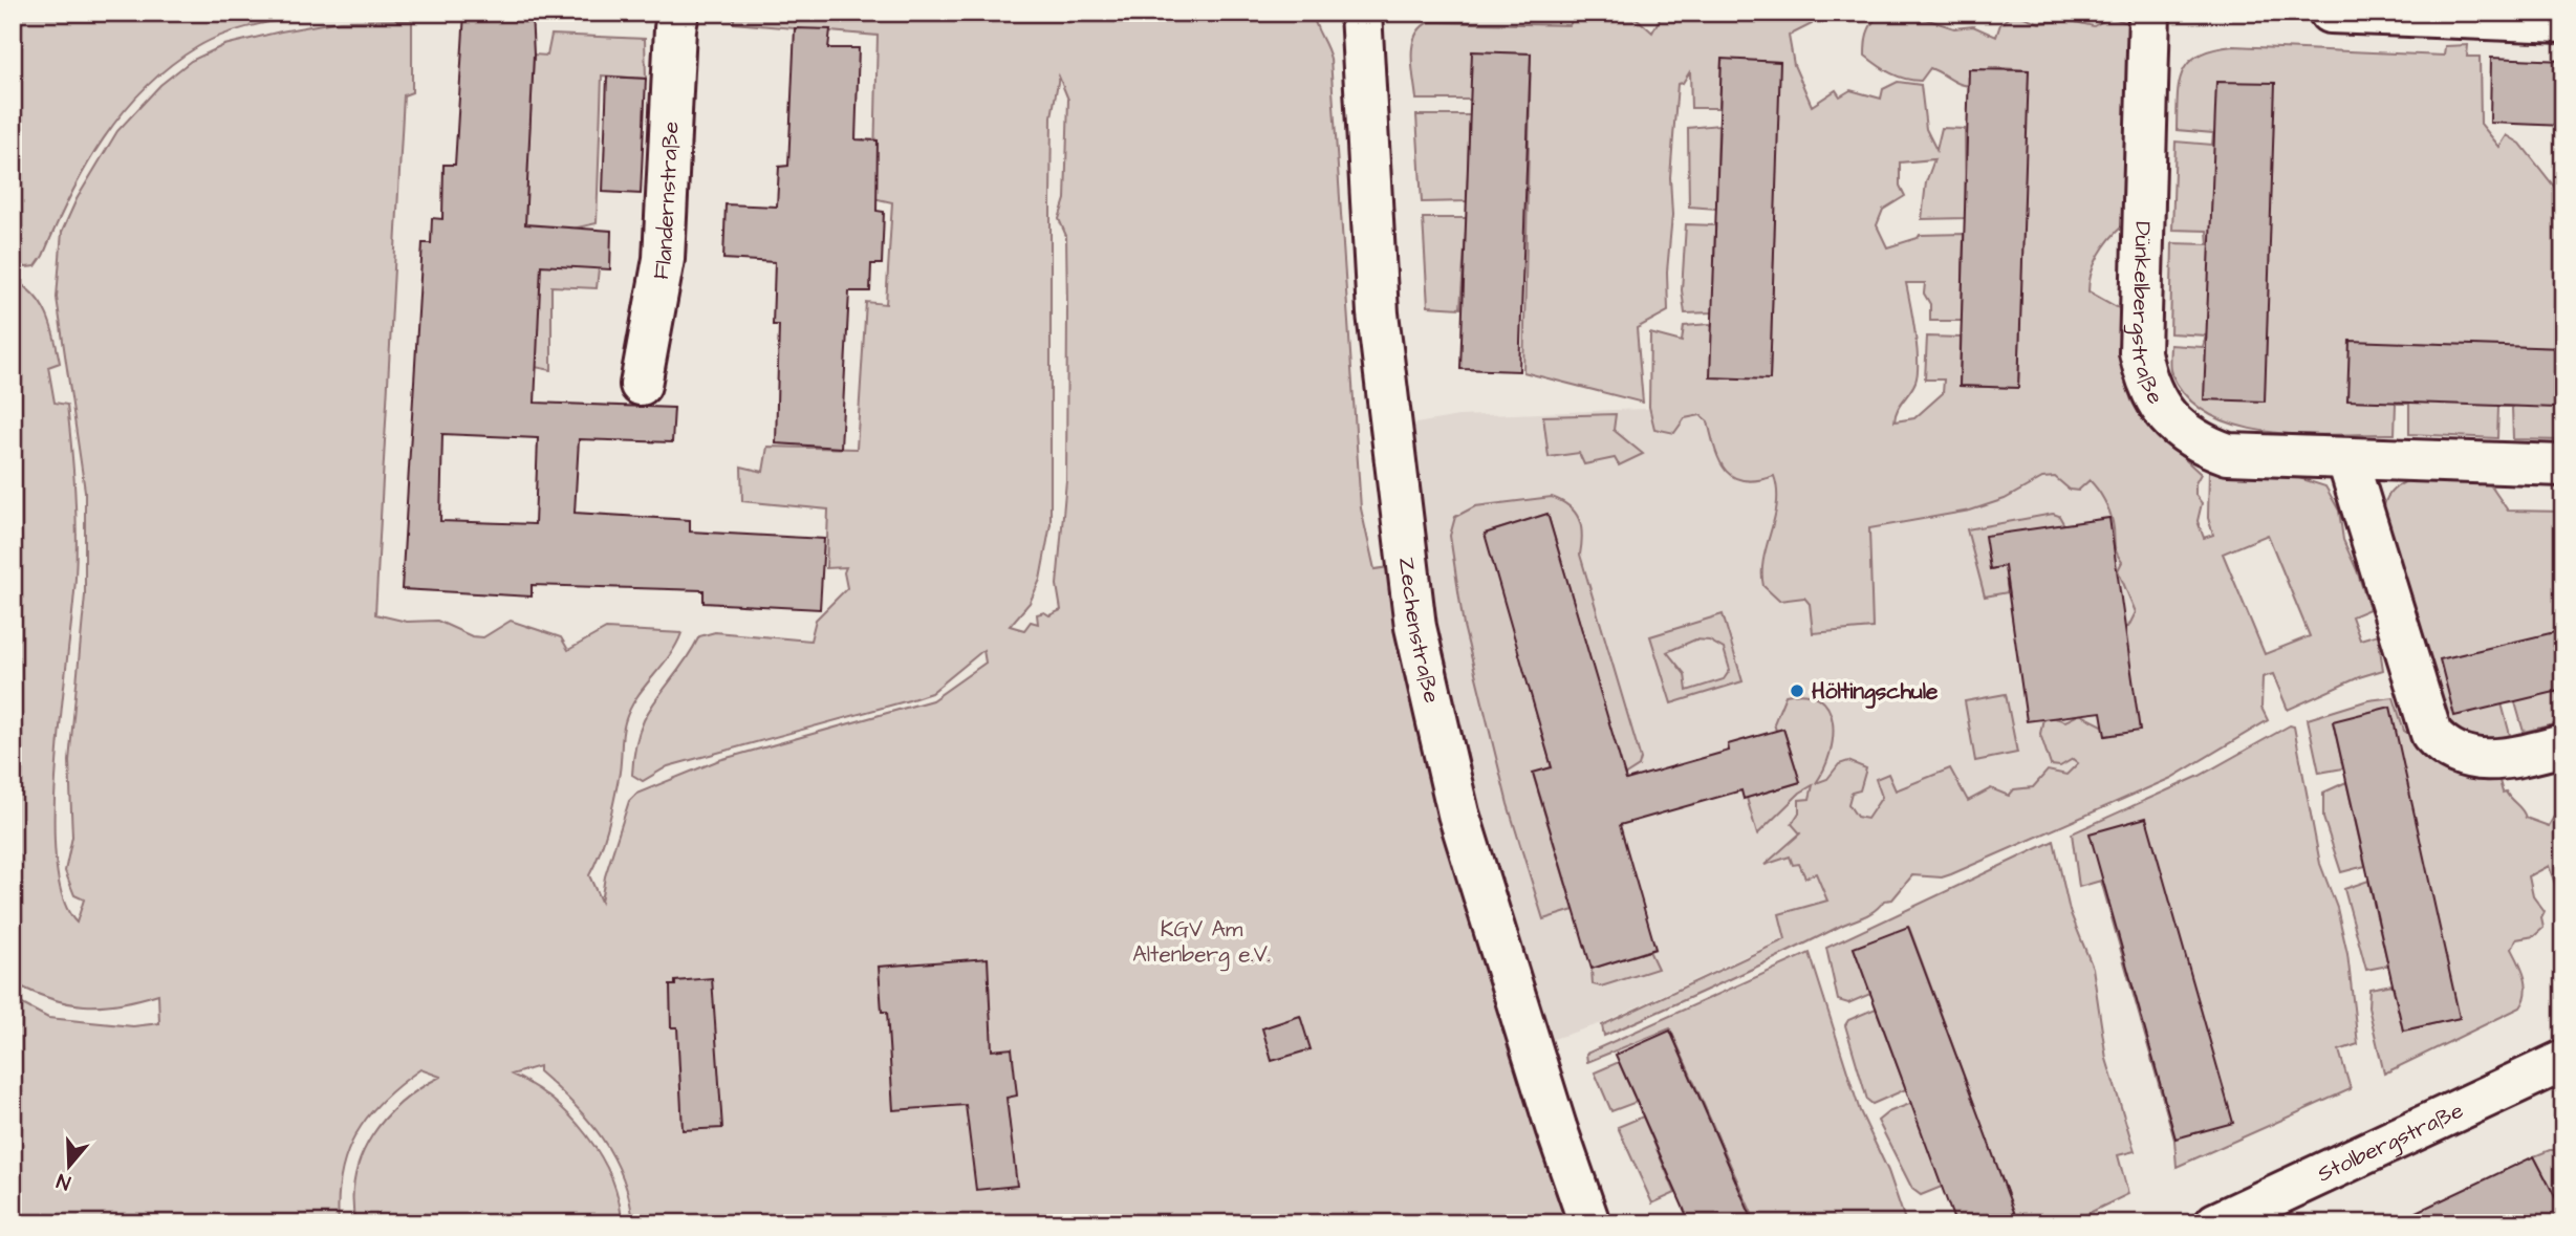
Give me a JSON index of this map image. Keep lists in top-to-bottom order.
{
  "streets": {
    "street": [
      "Flandernstraße",
      "Dünkelbergstraße",
      "Zechenstraße",
      "Stolbergstraße"
    ]
  },
  "parks": ["KGV Am Altenberg e.V."],
  "places": ["Höltingschule"],
  "north": "bottom"
}
